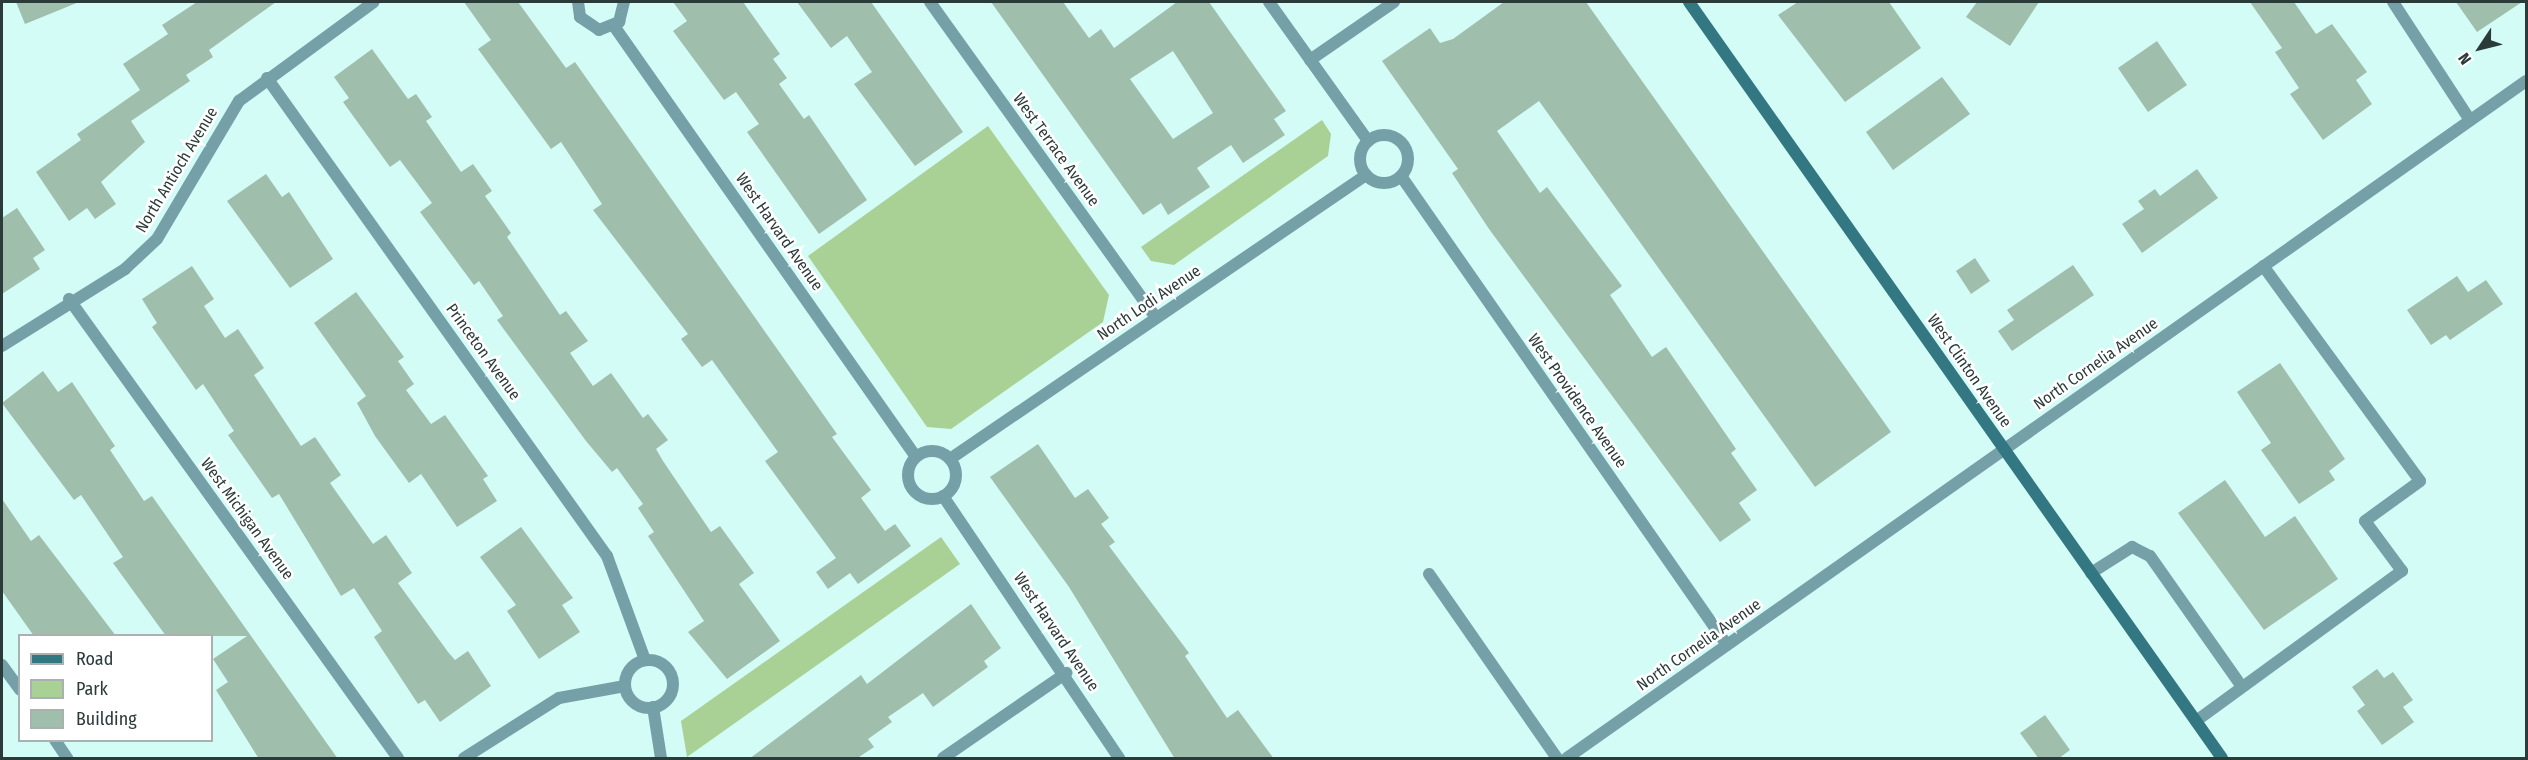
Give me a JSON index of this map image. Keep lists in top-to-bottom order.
{
  "streets": {
    "main road": ["West Clinton Avenue"],
    "street": [
      "West Terrace Avenue",
      "North Antioch Avenue",
      "West Harvard Avenue",
      "North Lodi Avenue",
      "Princeton Avenue",
      "North Cornelia Avenue",
      "West Providence Avenue",
      "West Michigan Avenue"
    ]
  },
  "crossings": [
    ["West Terrace Avenue", "North Lodi Avenue"],
    ["North Antioch Avenue", "Princeton Avenue"],
    ["North Antioch Avenue", "West Michigan Avenue"],
    ["West Harvard Avenue", "North Lodi Avenue"],
    ["North Lodi Avenue", "West Providence Avenue"],
    ["North Cornelia Avenue", "West Clinton Avenue"],
    ["North Cornelia Avenue", "West Providence Avenue"]
  ],
  "legend": ["Road", "Park", "Building"],
  "north": "bottom left"
}
